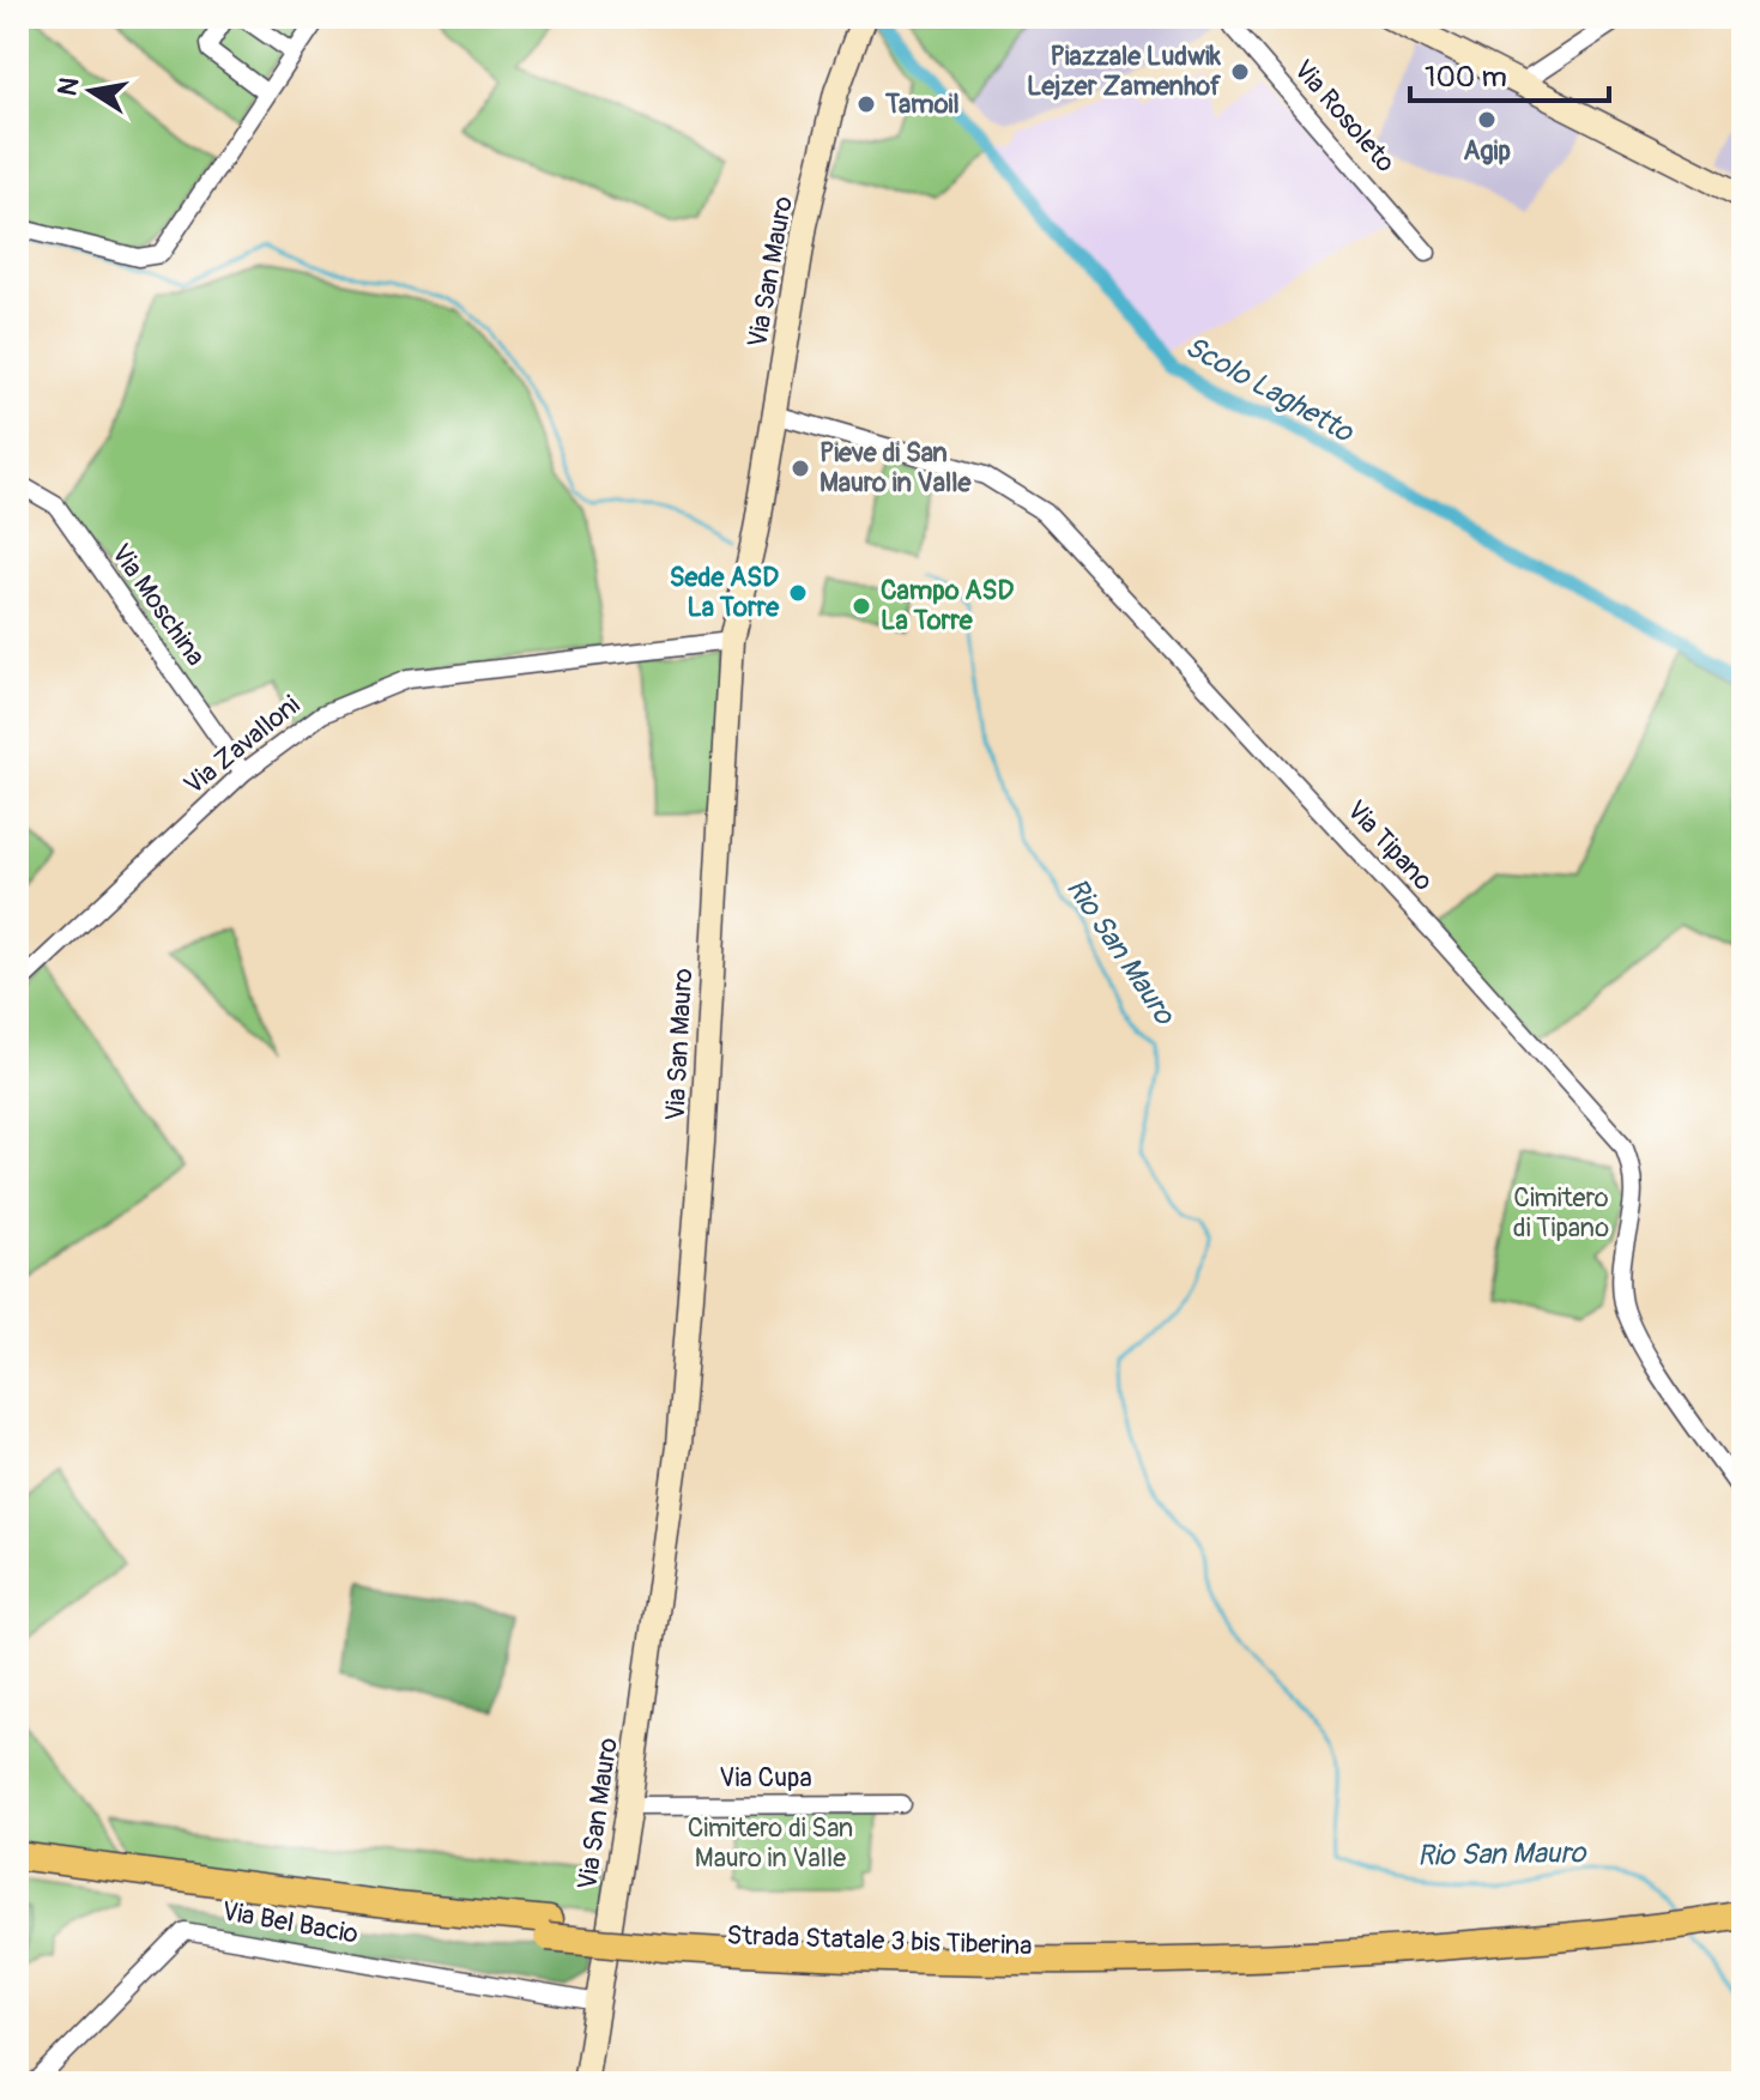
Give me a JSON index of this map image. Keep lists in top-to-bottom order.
{
  "streets": {
    "highway": ["Strada Statale 3 bis Tiberina"],
    "main road": ["Via San Mauro"],
    "street": [
      "Via Rosoleto",
      "Via Moschina",
      "Via Zavalloni",
      "Via Tipano",
      "Via Cupa",
      "Via Bel Bacio"
    ]
  },
  "crossings": [
    ["Via San Mauro", "Via Zavalloni"],
    ["Via San Mauro", "Via Tipano"],
    ["Via San Mauro", "Via Cupa"],
    ["Via San Mauro", "Via Bel Bacio"],
    ["Via Moschina", "Via Zavalloni"]
  ],
  "water": ["Scolo Laghetto", "Rio San Mauro"],
  "parks": ["Cimitero di Tipano", "Cimitero di San Mauro in Valle"],
  "places": [
    "Piazzale Ludwik Lejzer Zamenhof",
    "Tamoil",
    "Agip",
    "Pieve di San Mauro in Valle",
    "Sede ASD La Torre",
    "Campo ASD La Torre"
  ],
  "scale_bar": "100 m",
  "north": "left"
}
